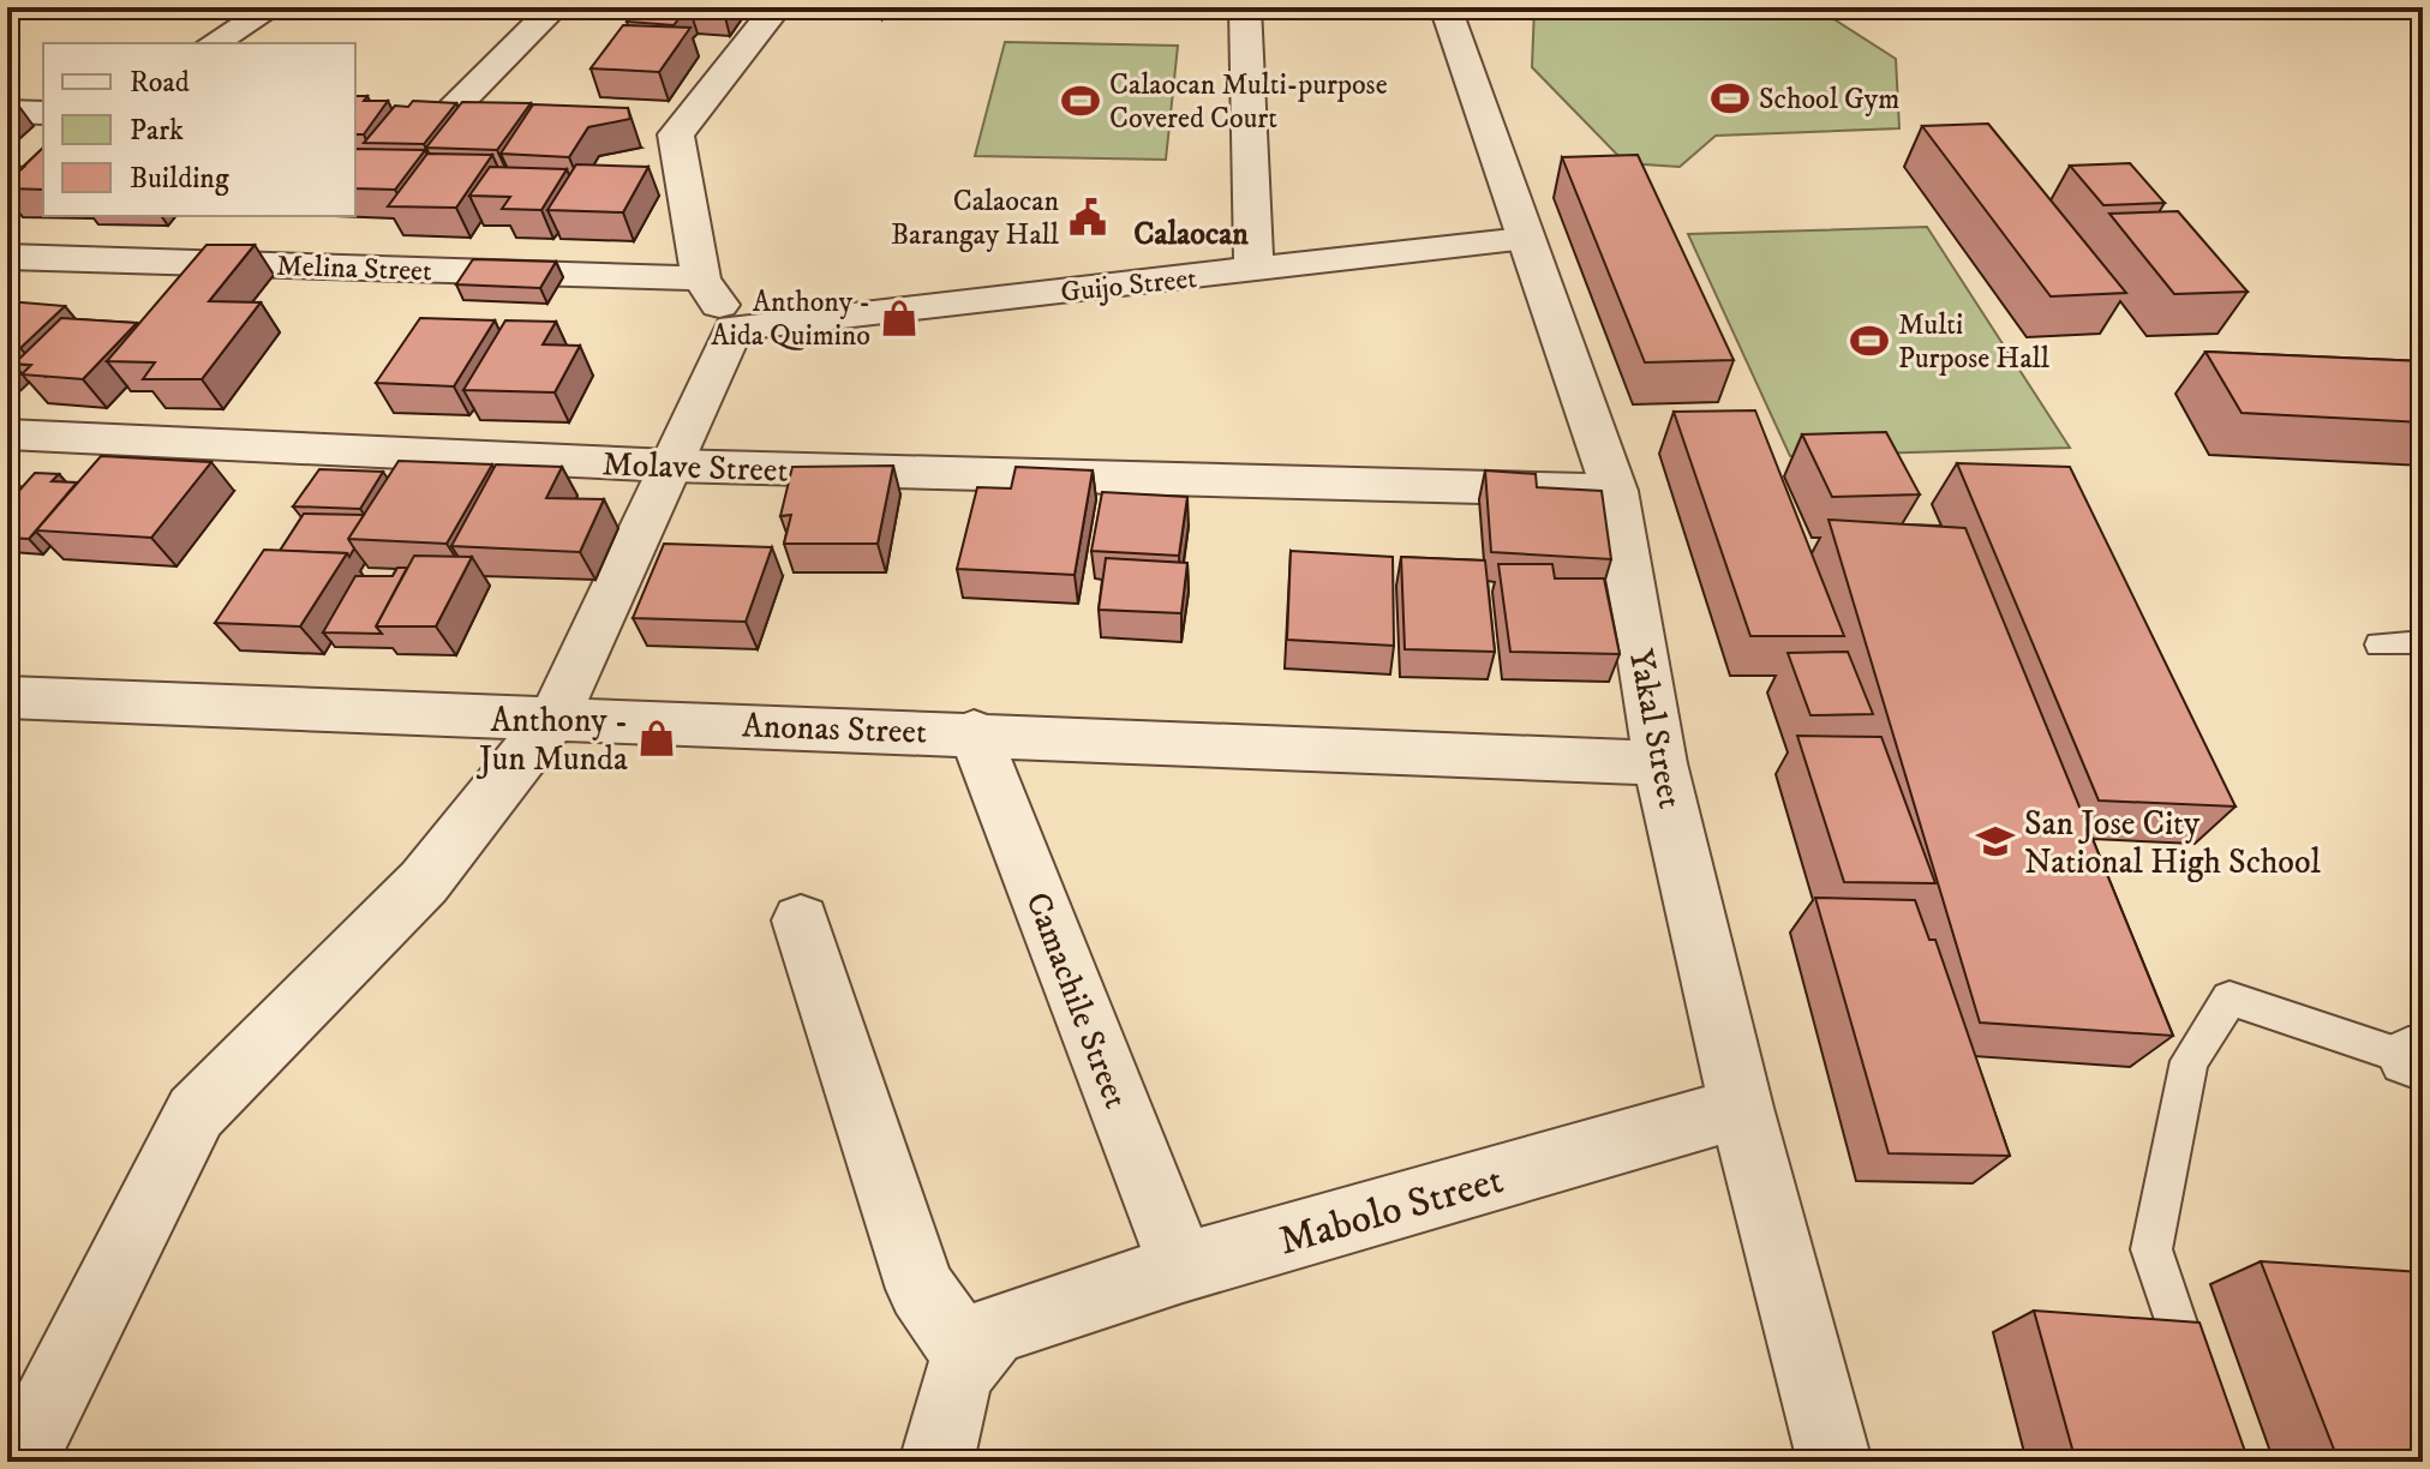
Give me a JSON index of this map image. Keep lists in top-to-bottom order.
{
  "streets": {
    "street": [
      "Melina Street",
      "Guijo Street",
      "Molave Street",
      "Anonas Street",
      "Yakal Street",
      "Camachile Street",
      "Mabolo Street"
    ]
  },
  "crossings": [
    ["Guijo Street", "Yakal Street"],
    ["Molave Street", "Yakal Street"],
    ["Anonas Street", "Yakal Street"],
    ["Anonas Street", "Camachile Street"],
    ["Yakal Street", "Mabolo Street"],
    ["Camachile Street", "Mabolo Street"]
  ],
  "districts": ["Calaocan"],
  "places": {
    "sports": ["School Gym", "Calaocan Multi-purpose Covered Court", "Multi Purpose Hall"],
    "public building": ["Calaocan Barangay Hall"],
    "shop": ["Anthony - Aida Quimino", "Anthony - Jun Munda"],
    "school or university": ["San Jose City National High School"]
  },
  "legend": ["Road", "Park", "Building"]
}
